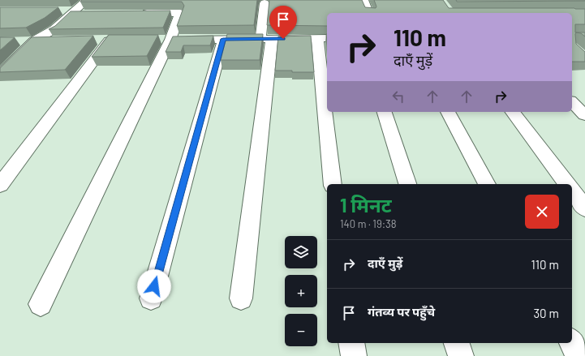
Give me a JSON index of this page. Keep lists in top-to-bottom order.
{
  "page": {
    "turn": ["110 m", "दाएँ मुड़ें"],
    "heading": ["1 मिनट", "140 m · 19:38"],
    "map_buttons": ["+", "−"],
    "list": [
      {
        "name": "दाएँ मुड़ें",
        "value": "110 m"
      },
      {
        "name": "गंतव्य पर पहुँचे",
        "value": "30 m"
      }
    ]
  }
}
